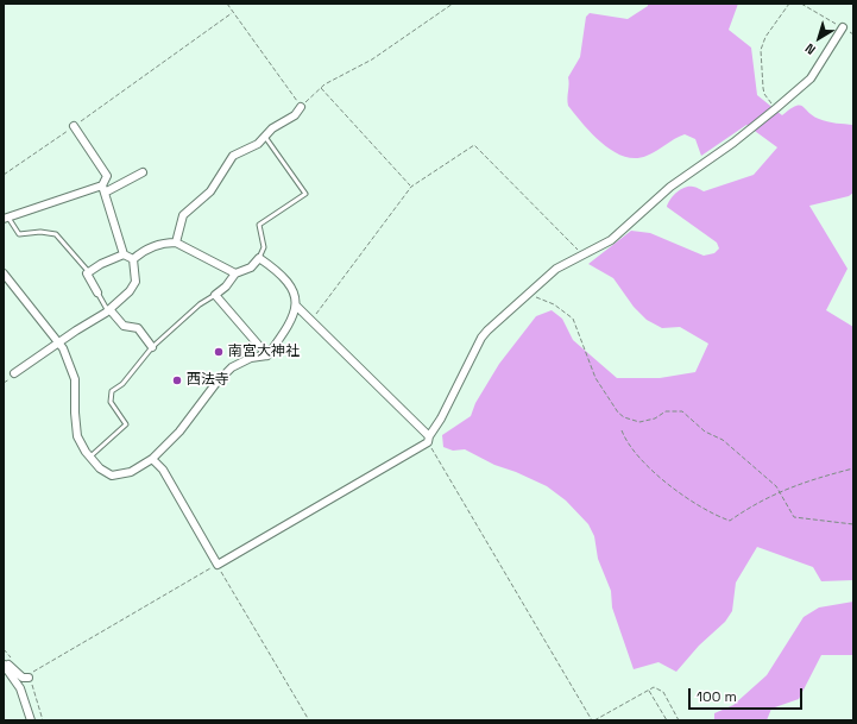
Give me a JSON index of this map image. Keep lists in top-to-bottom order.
{
  "places": ["南宮大神社", "西法寺"],
  "scale_bar": "100 m",
  "north": "bottom left"
}
